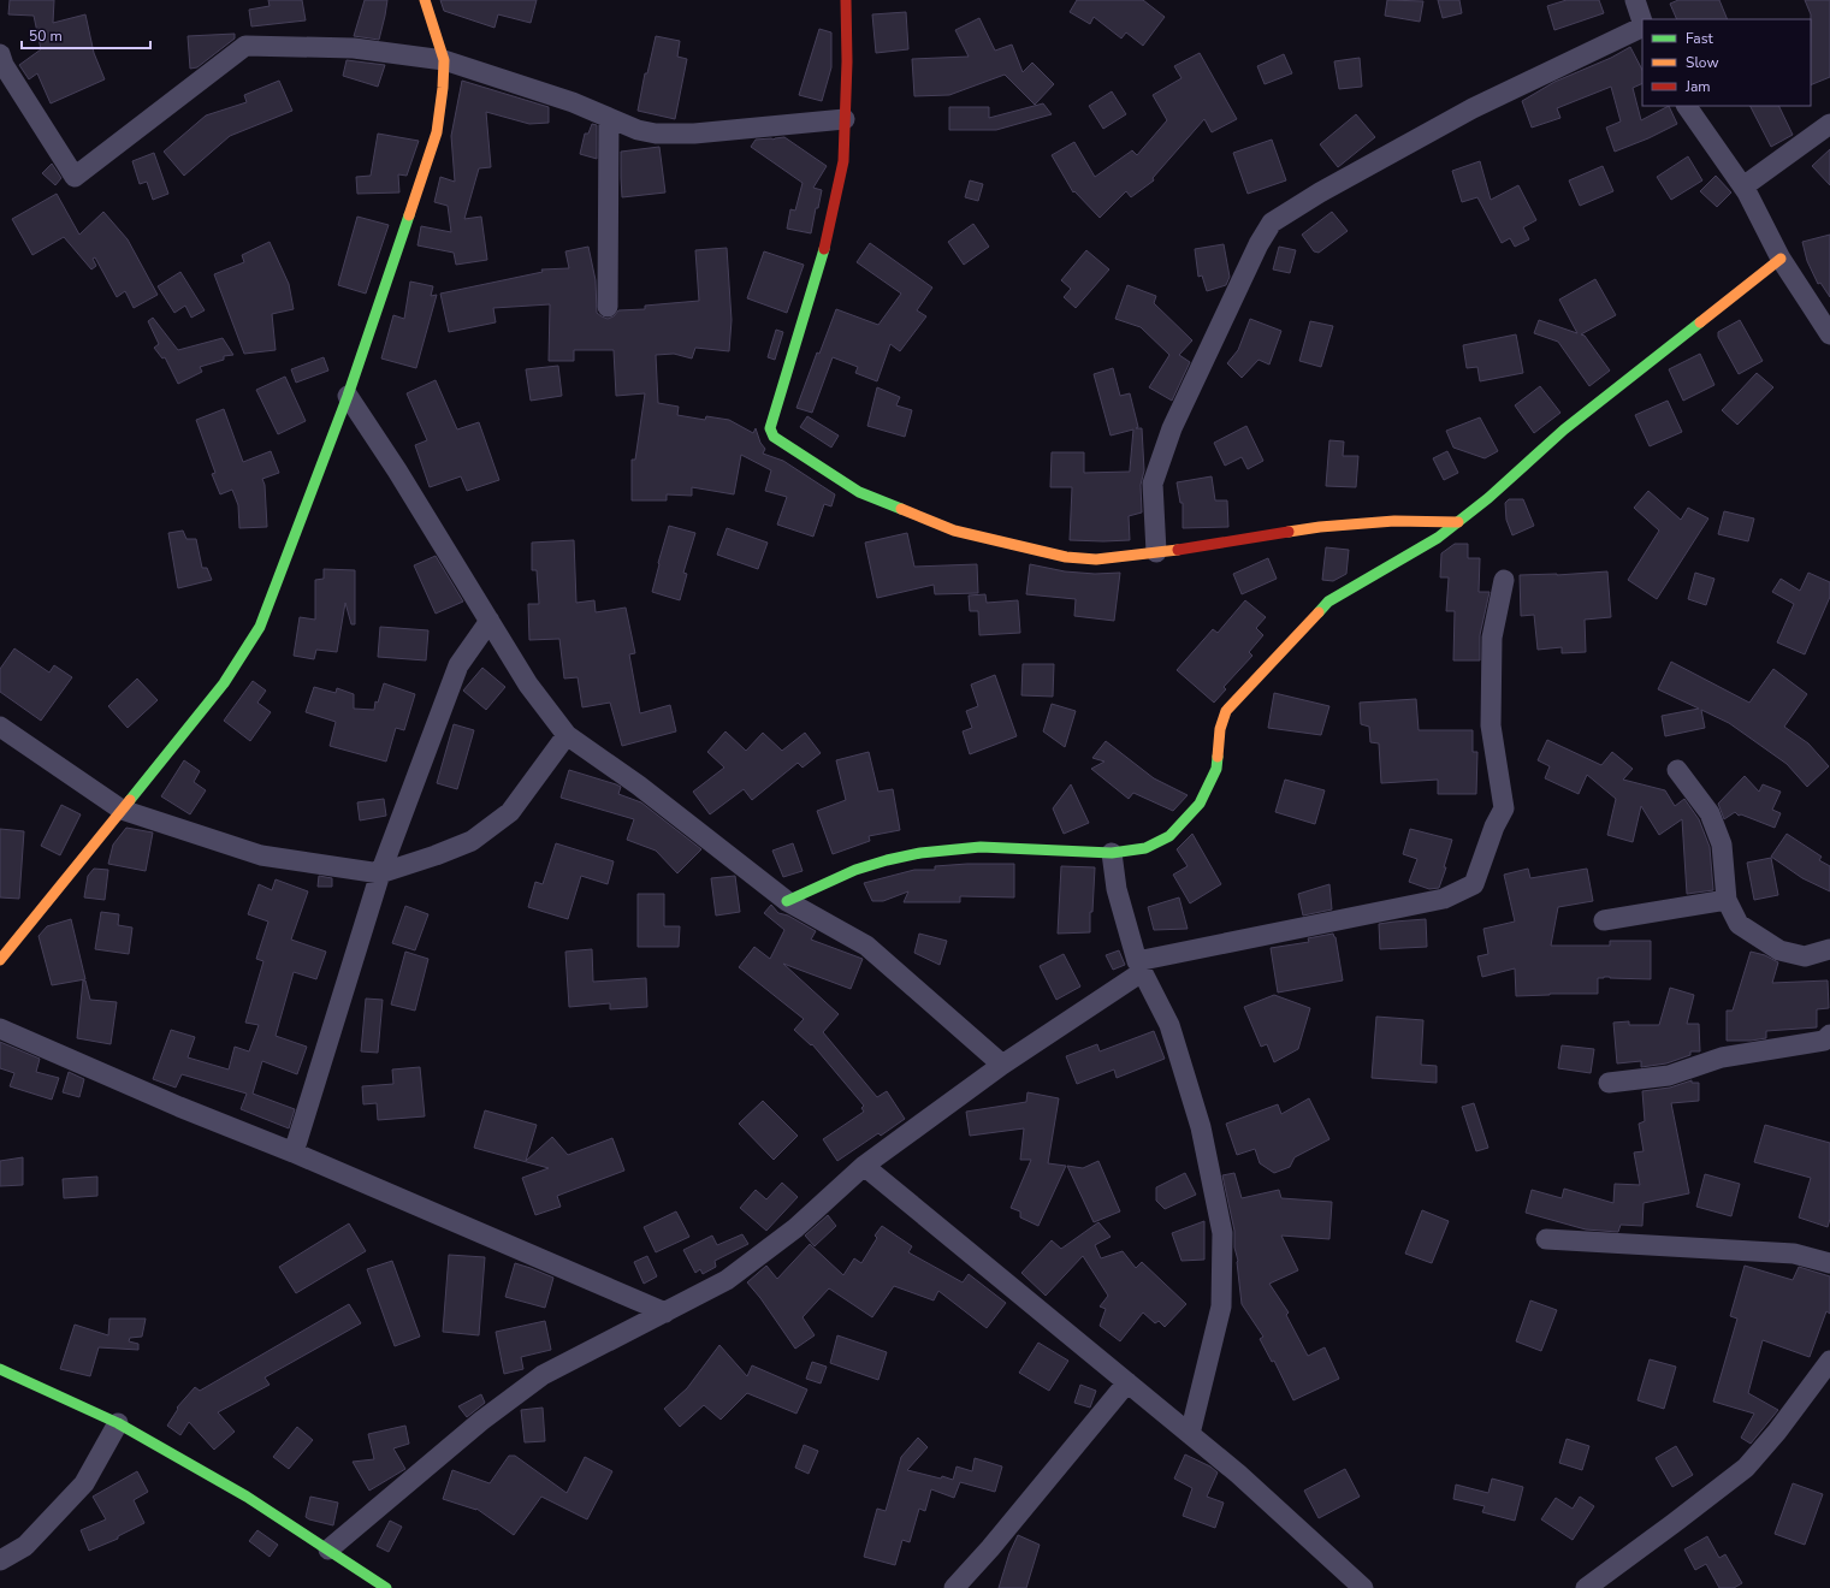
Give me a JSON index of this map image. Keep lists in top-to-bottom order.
{
  "legend": ["Fast", "Slow", "Jam"],
  "scale_bar": "50 m"
}
